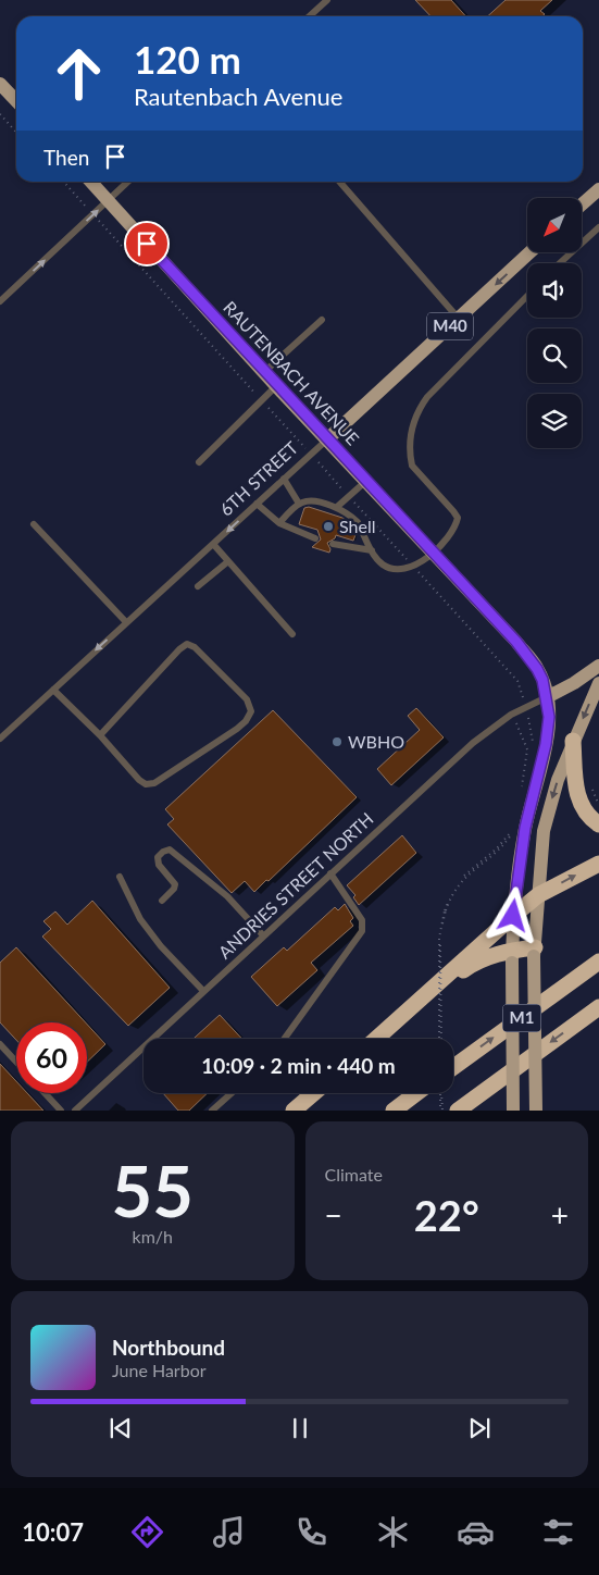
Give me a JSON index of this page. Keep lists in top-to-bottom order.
{
  "streets": {
    "highway": ["M1"],
    "main road": ["M40", "RAUTENBACH AVENUE", "6TH STREET"],
    "lane": ["ANDRIES STREET NORTH"]
  },
  "crossings": [
    ["RAUTENBACH AVENUE", "6TH STREET"],
    ["RAUTENBACH AVENUE", "ANDRIES STREET NORTH"]
  ],
  "one_way": ["6TH STREET"],
  "places": ["Shell", "WBHO"],
  "north": "bottom left",
  "page": {
    "turn": ["120 m", "Rautenbach Avenue"],
    "then": "Then",
    "limit": "60",
    "trip": "10:09 · 2 min · 440 m",
    "tile": [
      ["55", "km/h"],
      "Climate"
    ],
    "heat": ["−", "22°", "+"],
    "song": ["Northbound", "June Harbor"],
    "tabs": "10:07"
  }
}
